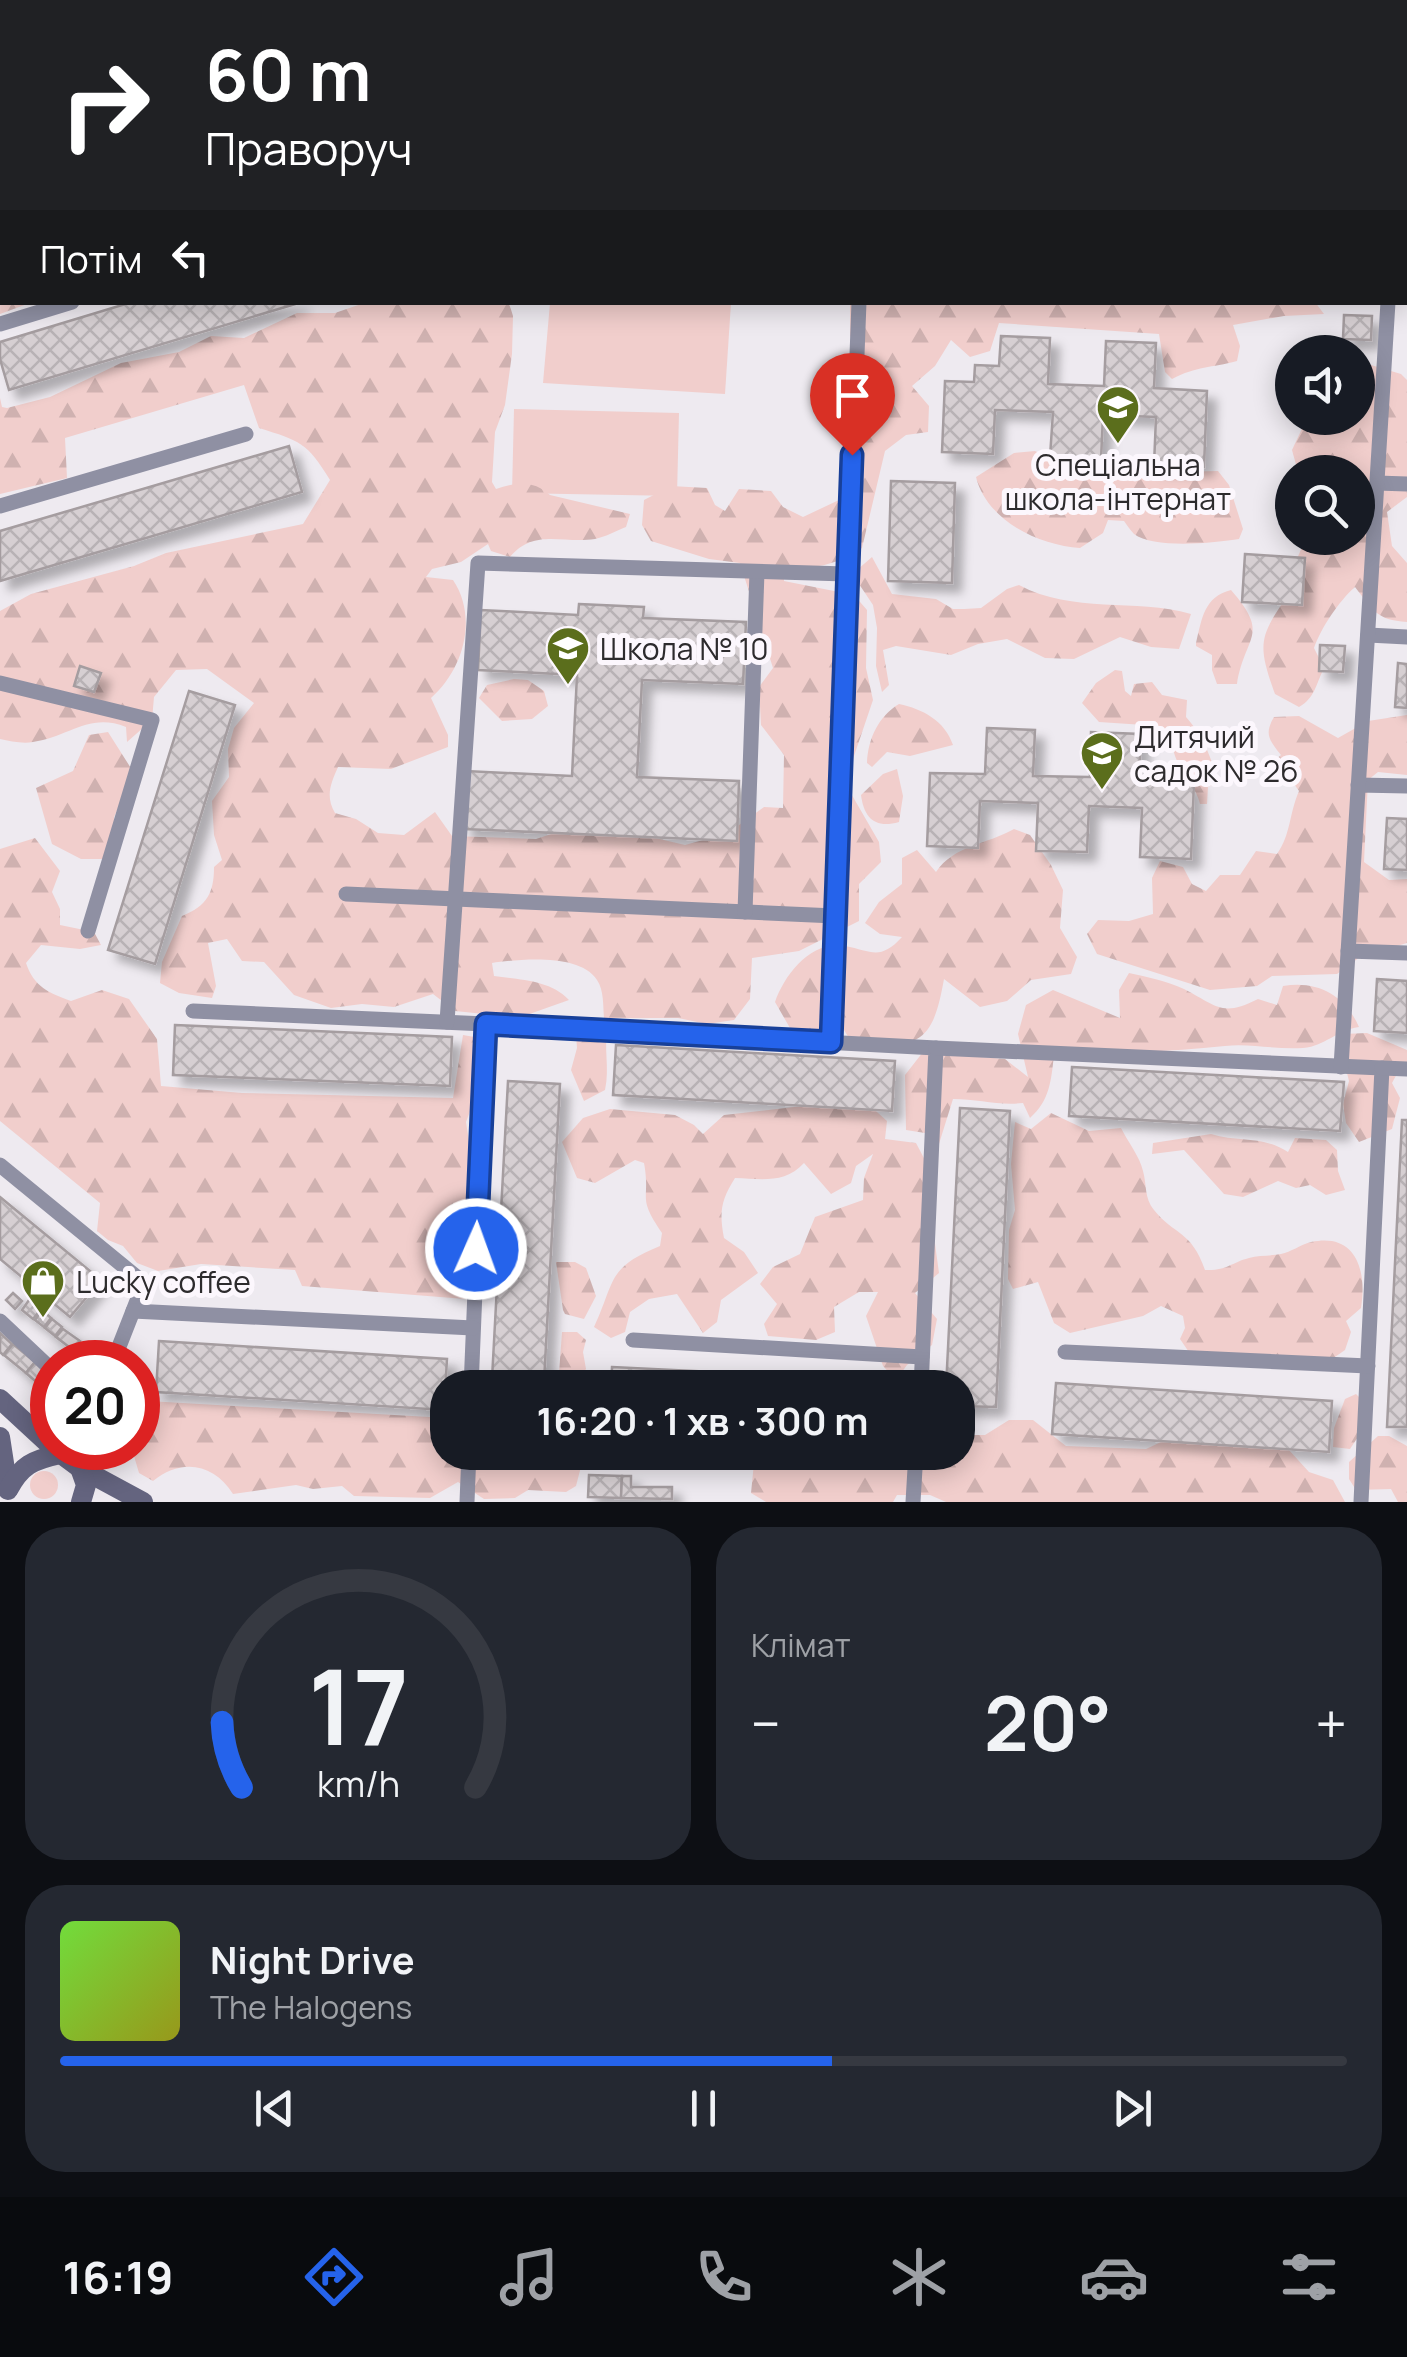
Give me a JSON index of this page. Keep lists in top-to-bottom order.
{
  "places": {
    "school or university": ["Спеціальна школа-інтернат", "Школа № 10", "Дитячий садок № 26"],
    "shop": ["Lucky coffee"]
  },
  "page": {
    "turn": ["60 m", "Праворуч"],
    "then": "Потім",
    "limit": "20",
    "trip": "16:20 · 1 хв · 300 m",
    "tile": "Клімат",
    "heat": ["−", "20°", "+"],
    "song": ["Night Drive", "The Halogens"],
    "tabs": "16:19",
    "gauge": ["17", "km/h"]
  }
}
